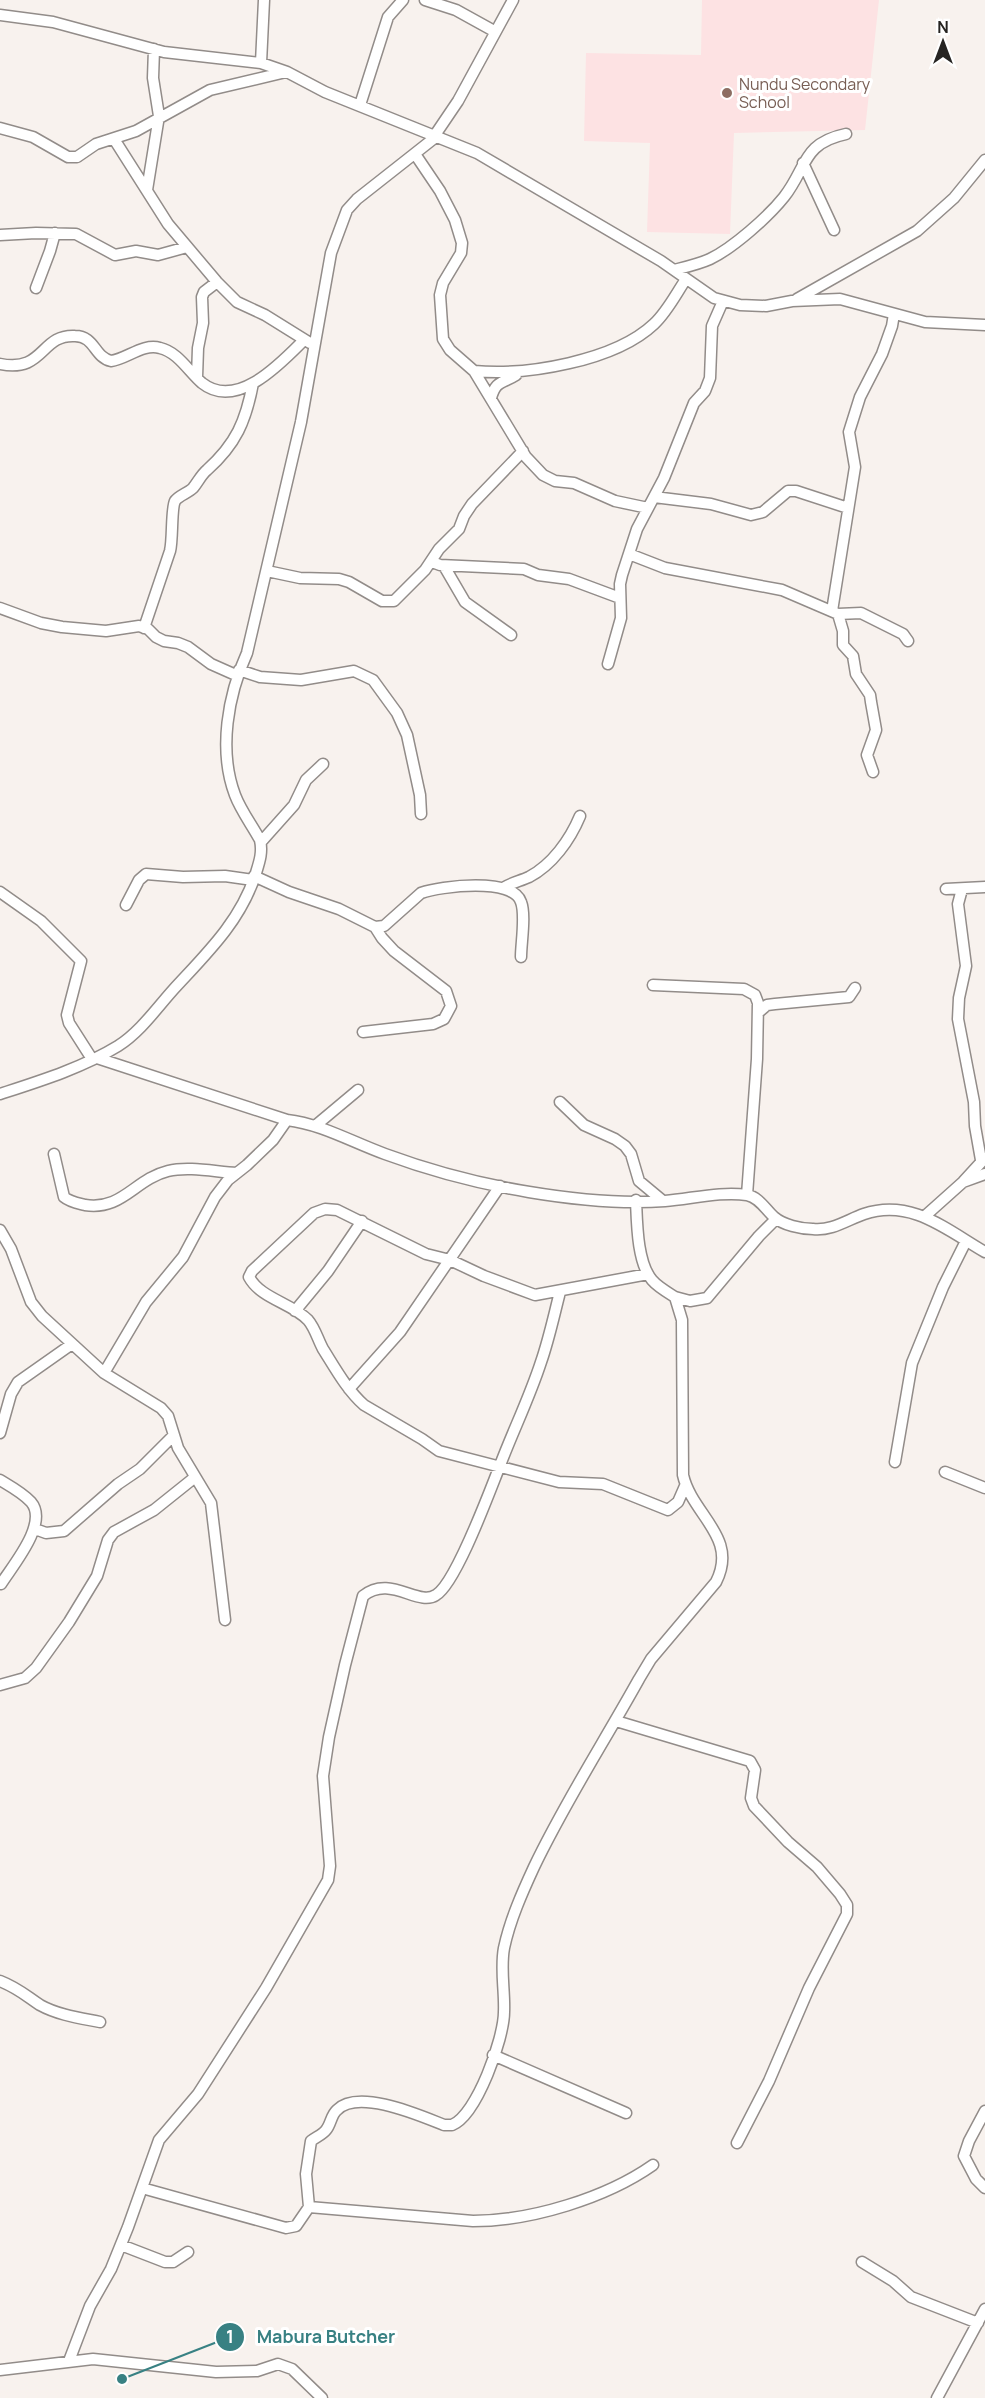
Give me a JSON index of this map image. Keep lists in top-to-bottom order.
{
  "places": ["Nundu Secondary School", "Mabura Butcher"],
  "north": "top"
}
